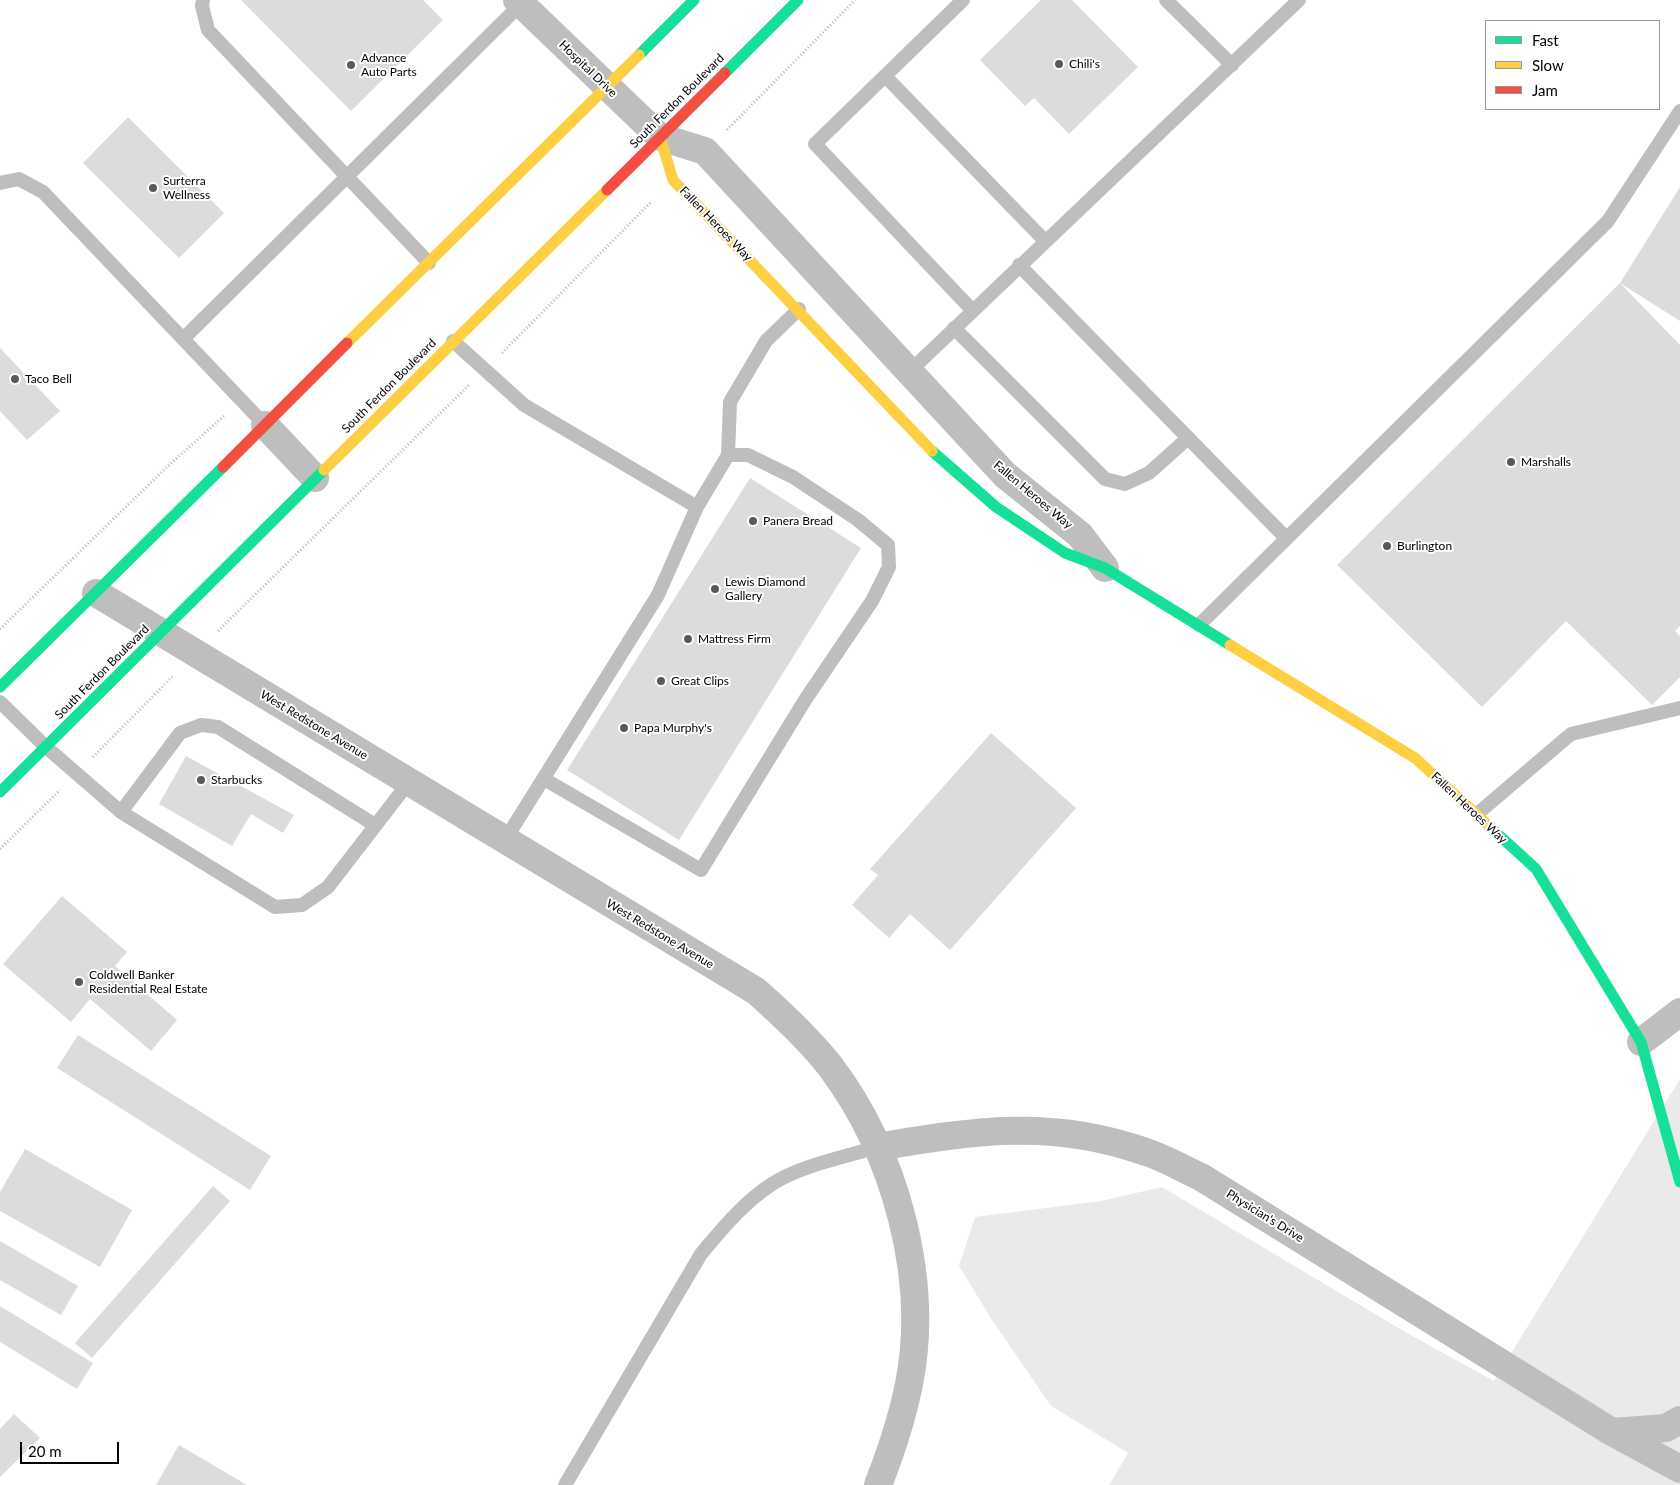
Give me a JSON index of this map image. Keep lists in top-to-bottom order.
{
  "streets": {
    "main road": ["South Ferdon Boulevard", "Fallen Heroes Way"],
    "street": ["Hospital Drive", "West Redstone Avenue", "Physician's Drive"]
  },
  "crossings": [
    ["Hospital Drive", "South Ferdon Boulevard"],
    ["Hospital Drive", "Fallen Heroes Way"],
    ["South Ferdon Boulevard", "Fallen Heroes Way"],
    ["South Ferdon Boulevard", "West Redstone Avenue"],
    ["West Redstone Avenue", "Physician's Drive"]
  ],
  "places": [
    "Chili's",
    "Advance Auto Parts",
    "Surterra Wellness",
    "Taco Bell",
    "Marshalls",
    "Panera Bread",
    "Burlington",
    "Lewis Diamond Gallery",
    "Mattress Firm",
    "Great Clips",
    "Papa Murphy's",
    "Starbucks",
    "Coldwell Banker Residential Real Estate"
  ],
  "legend": ["Fast", "Slow", "Jam"],
  "scale_bar": "20 m"
}
